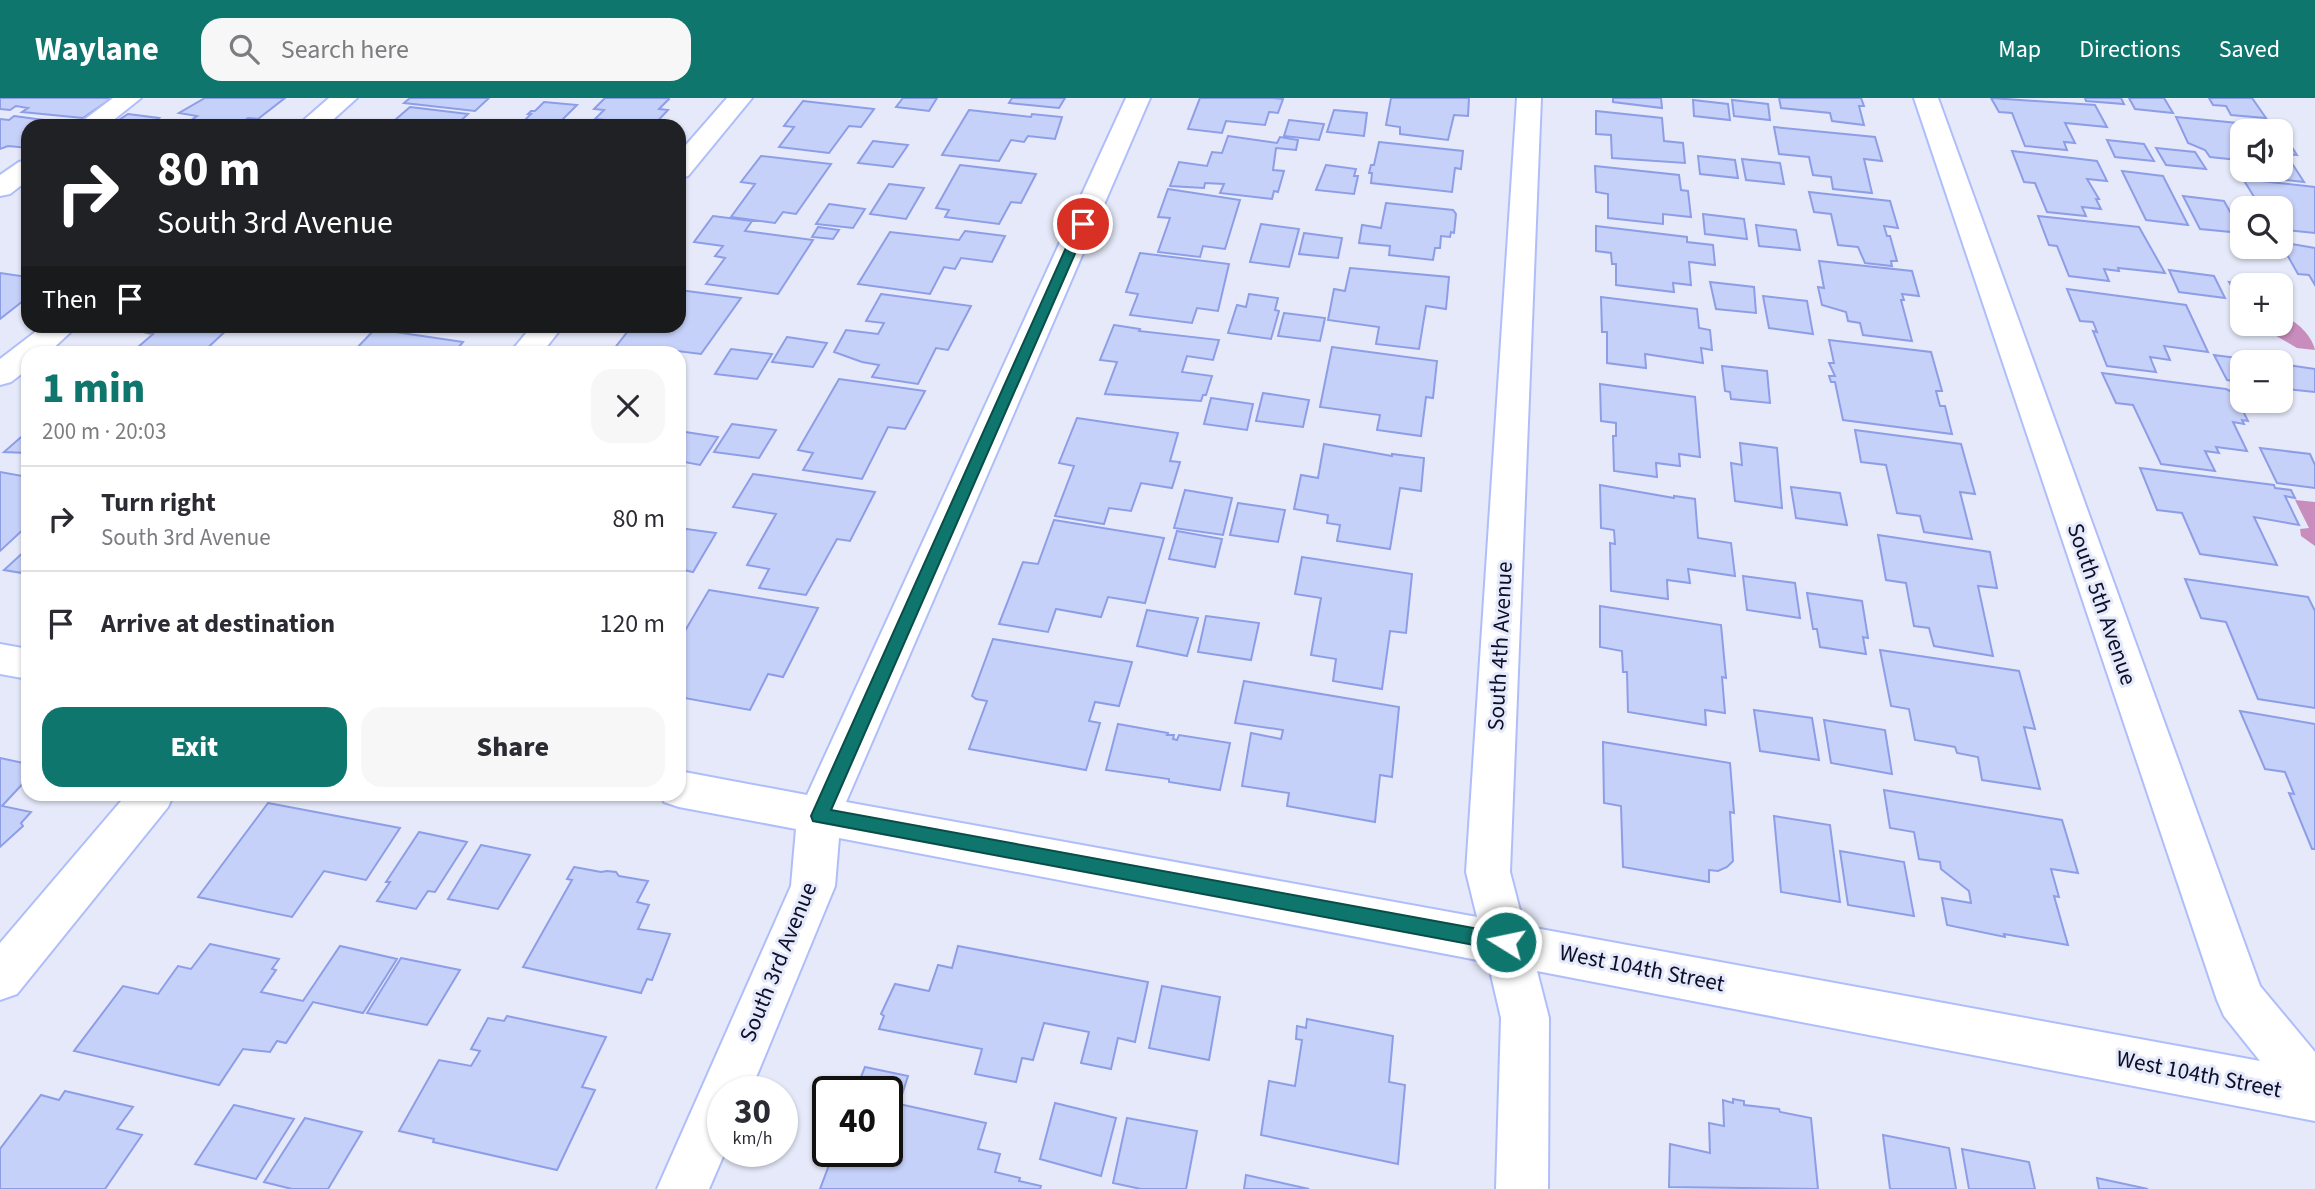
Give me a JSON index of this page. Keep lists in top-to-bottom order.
{
  "streets": {
    "street": [
      "South 5th Avenue",
      "South 4th Avenue",
      "South 3rd Avenue",
      "West 104th Street"
    ]
  },
  "crossings": [
    ["South 4th Avenue", "West 104th Street"],
    ["South 3rd Avenue", "West 104th Street"]
  ],
  "page": {
    "header": "Waylane",
    "search": "Search here",
    "nav": ["Map", "Directions", "Saved"],
    "map_buttons": ["+", "−"],
    "turn": ["80 m", "South 3rd Avenue"],
    "then": "Then",
    "heading": ["1 min", "200 m · 20:03"],
    "list": [
      {
        "name": "Turn right",
        "note": "South 3rd Avenue",
        "value": "80 m"
      },
      {
        "name": "Arrive at destination",
        "value": "120 m"
      }
    ],
    "buttons": ["Exit", "Share"],
    "speed": "30 km/h",
    "limit": "40"
  }
}
